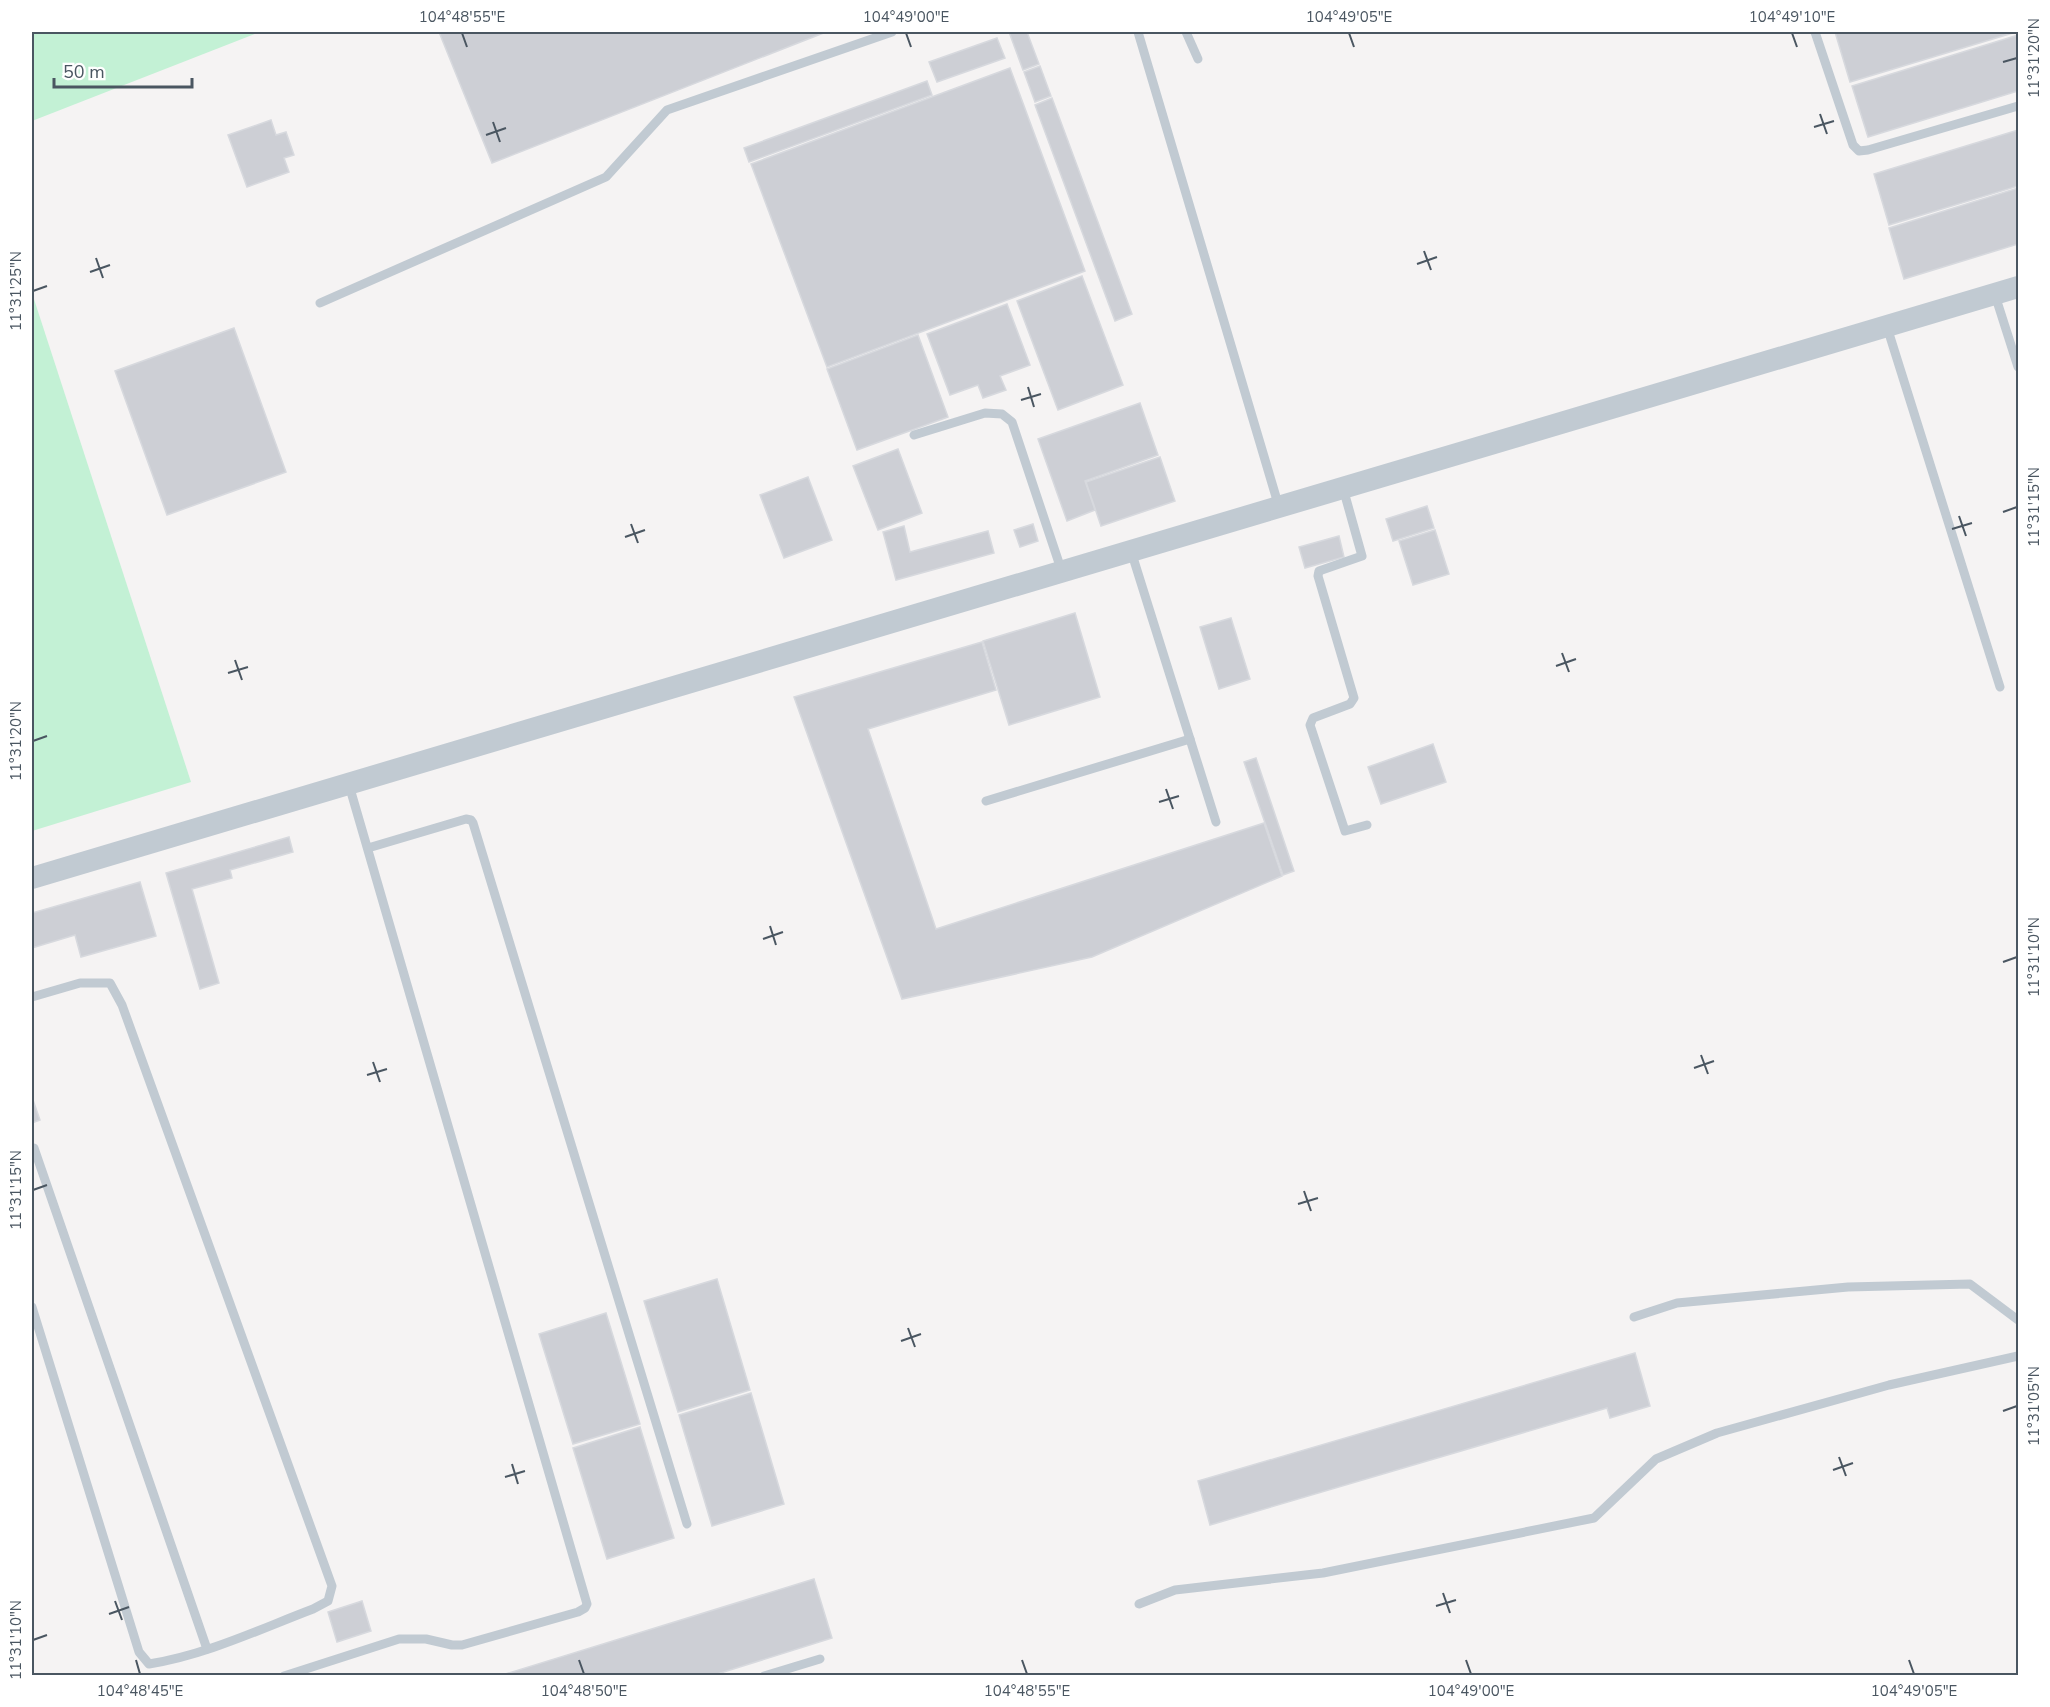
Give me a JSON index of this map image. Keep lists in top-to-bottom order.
{
  "scale_bar": "50 m",
  "coordinates": [
    "104°48'55\"E",
    "104°49'00\"E",
    "104°49'05\"E",
    "104°49'10\"E",
    "11°31'20\"N",
    "11°31'25\"N",
    "11°31'15\"N",
    "11°31'10\"N",
    "11°31'05\"N",
    "104°48'45\"E",
    "104°48'50\"E"
  ]
}
